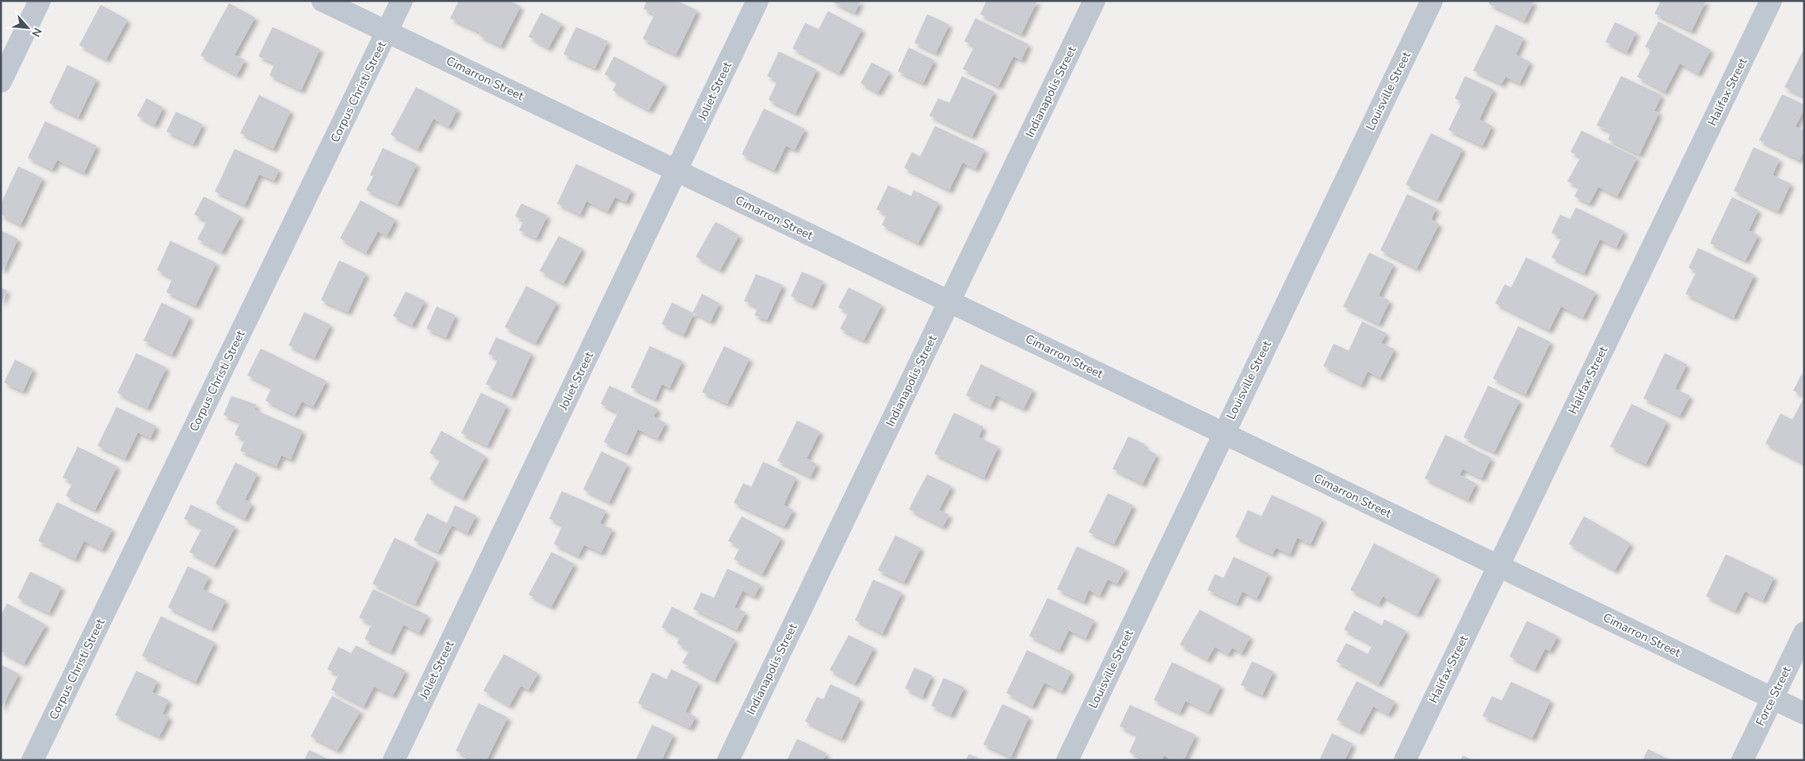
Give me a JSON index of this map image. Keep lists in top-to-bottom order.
{
  "streets": {
    "street": [
      "Cimarron Street",
      "Joliet Street",
      "Louisville Street",
      "Corpus Christi Street",
      "Indianapolis Street",
      "Halifax Street",
      "Force Street"
    ]
  },
  "crossings": [
    ["Cimarron Street", "Joliet Street"],
    ["Cimarron Street", "Louisville Street"],
    ["Cimarron Street", "Corpus Christi Street"],
    ["Cimarron Street", "Indianapolis Street"],
    ["Cimarron Street", "Halifax Street"],
    ["Cimarron Street", "Force Street"]
  ],
  "north": "bottom right"
}
